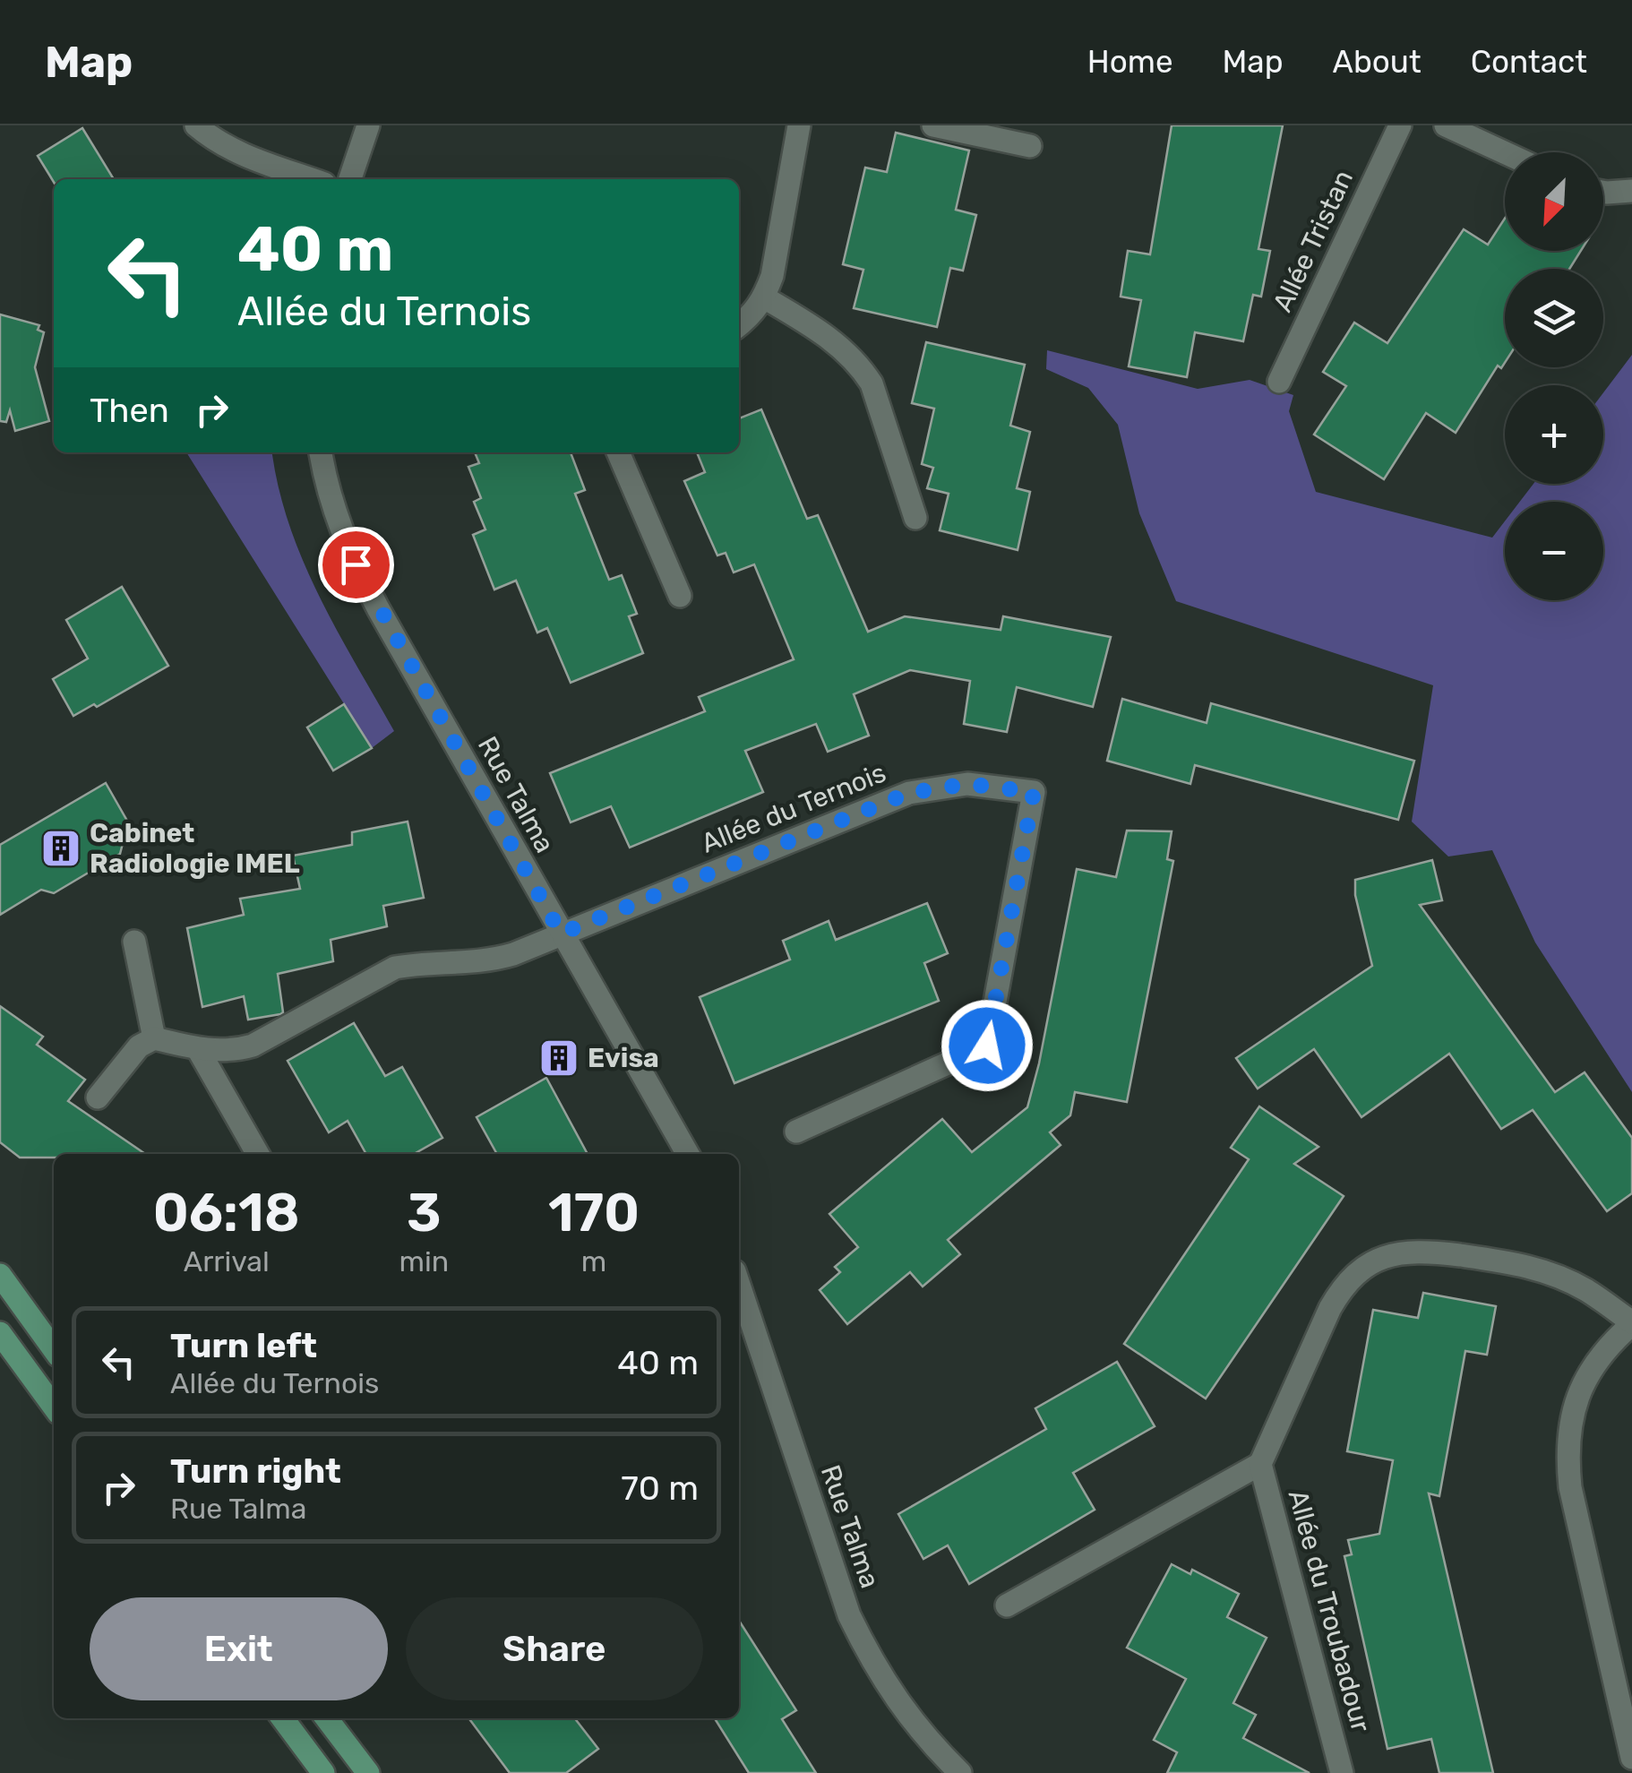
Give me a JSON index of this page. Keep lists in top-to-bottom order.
{
  "streets": {
    "street": [
      "Allée Tristan",
      "Rue Talma",
      "Allée du Ternois",
      "Allée du Troubadour"
    ]
  },
  "crossings": [
    ["Rue Talma", "Allée du Ternois"]
  ],
  "places": {
    "building": ["Cabinet Radiologie IMEL", "Evisa"]
  },
  "north": "bottom left",
  "page": {
    "header": "Map",
    "nav": [
      "Home",
      "Map",
      "About",
      "Contact"
    ],
    "map_buttons": ["+", "−"],
    "turn": ["40 m", "Allée du Ternois"],
    "then": "Then",
    "eta": [
      "06:18",
      "Arrival",
      "3",
      "min",
      "170",
      "m"
    ],
    "list": [
      {
        "name": "Turn left",
        "note": "Allée du Ternois",
        "value": "40 m"
      },
      {
        "name": "Turn right",
        "note": "Rue Talma",
        "value": "70 m"
      }
    ],
    "buttons": ["Exit", "Share"]
  }
}
